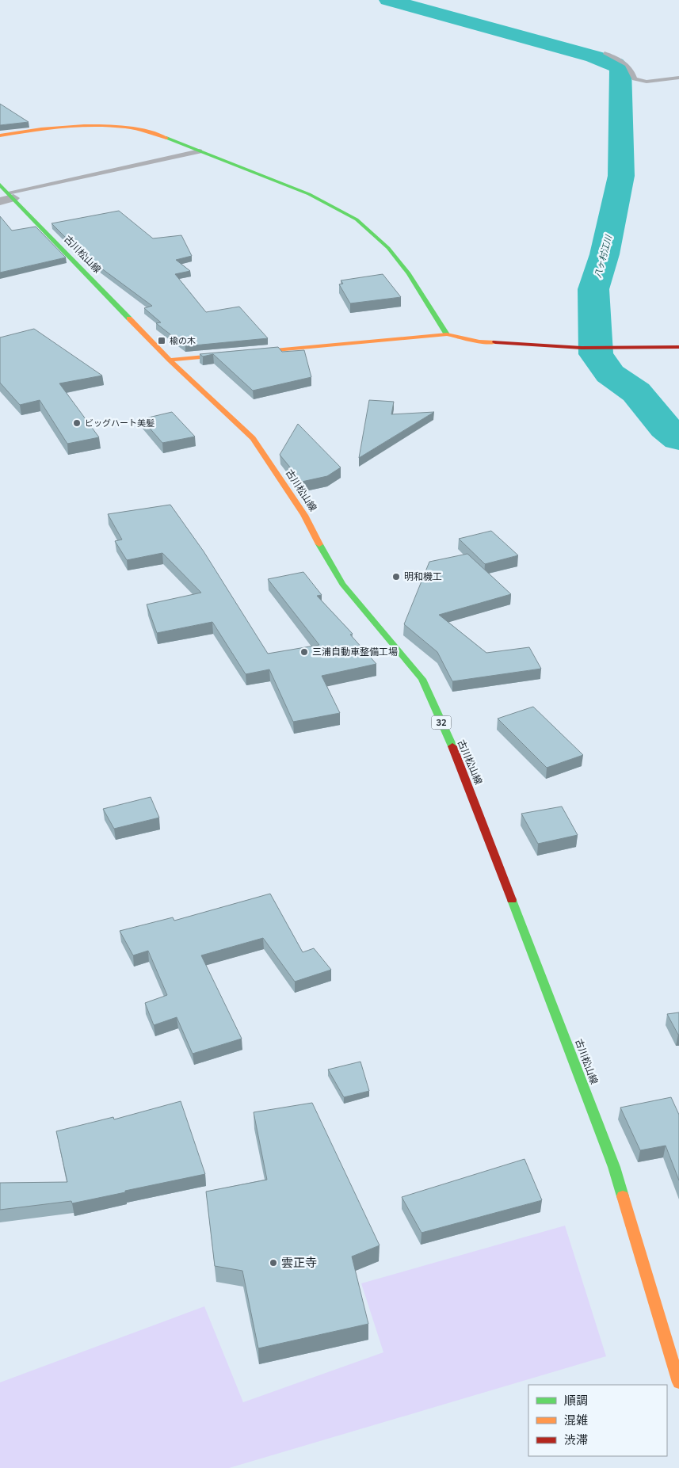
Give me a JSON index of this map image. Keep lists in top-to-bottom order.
{
  "streets": {
    "main road": ["古川松山線", "32"]
  },
  "water": ["八ヶ村江川"],
  "places": {
    "transit": ["楡の木"],
    "other": [
      "ビッグハート美髪",
      "明和機工",
      "三浦自動車整備工場",
      "雲正寺"
    ]
  },
  "legend": ["順調", "混雑", "渋滞"]
}
